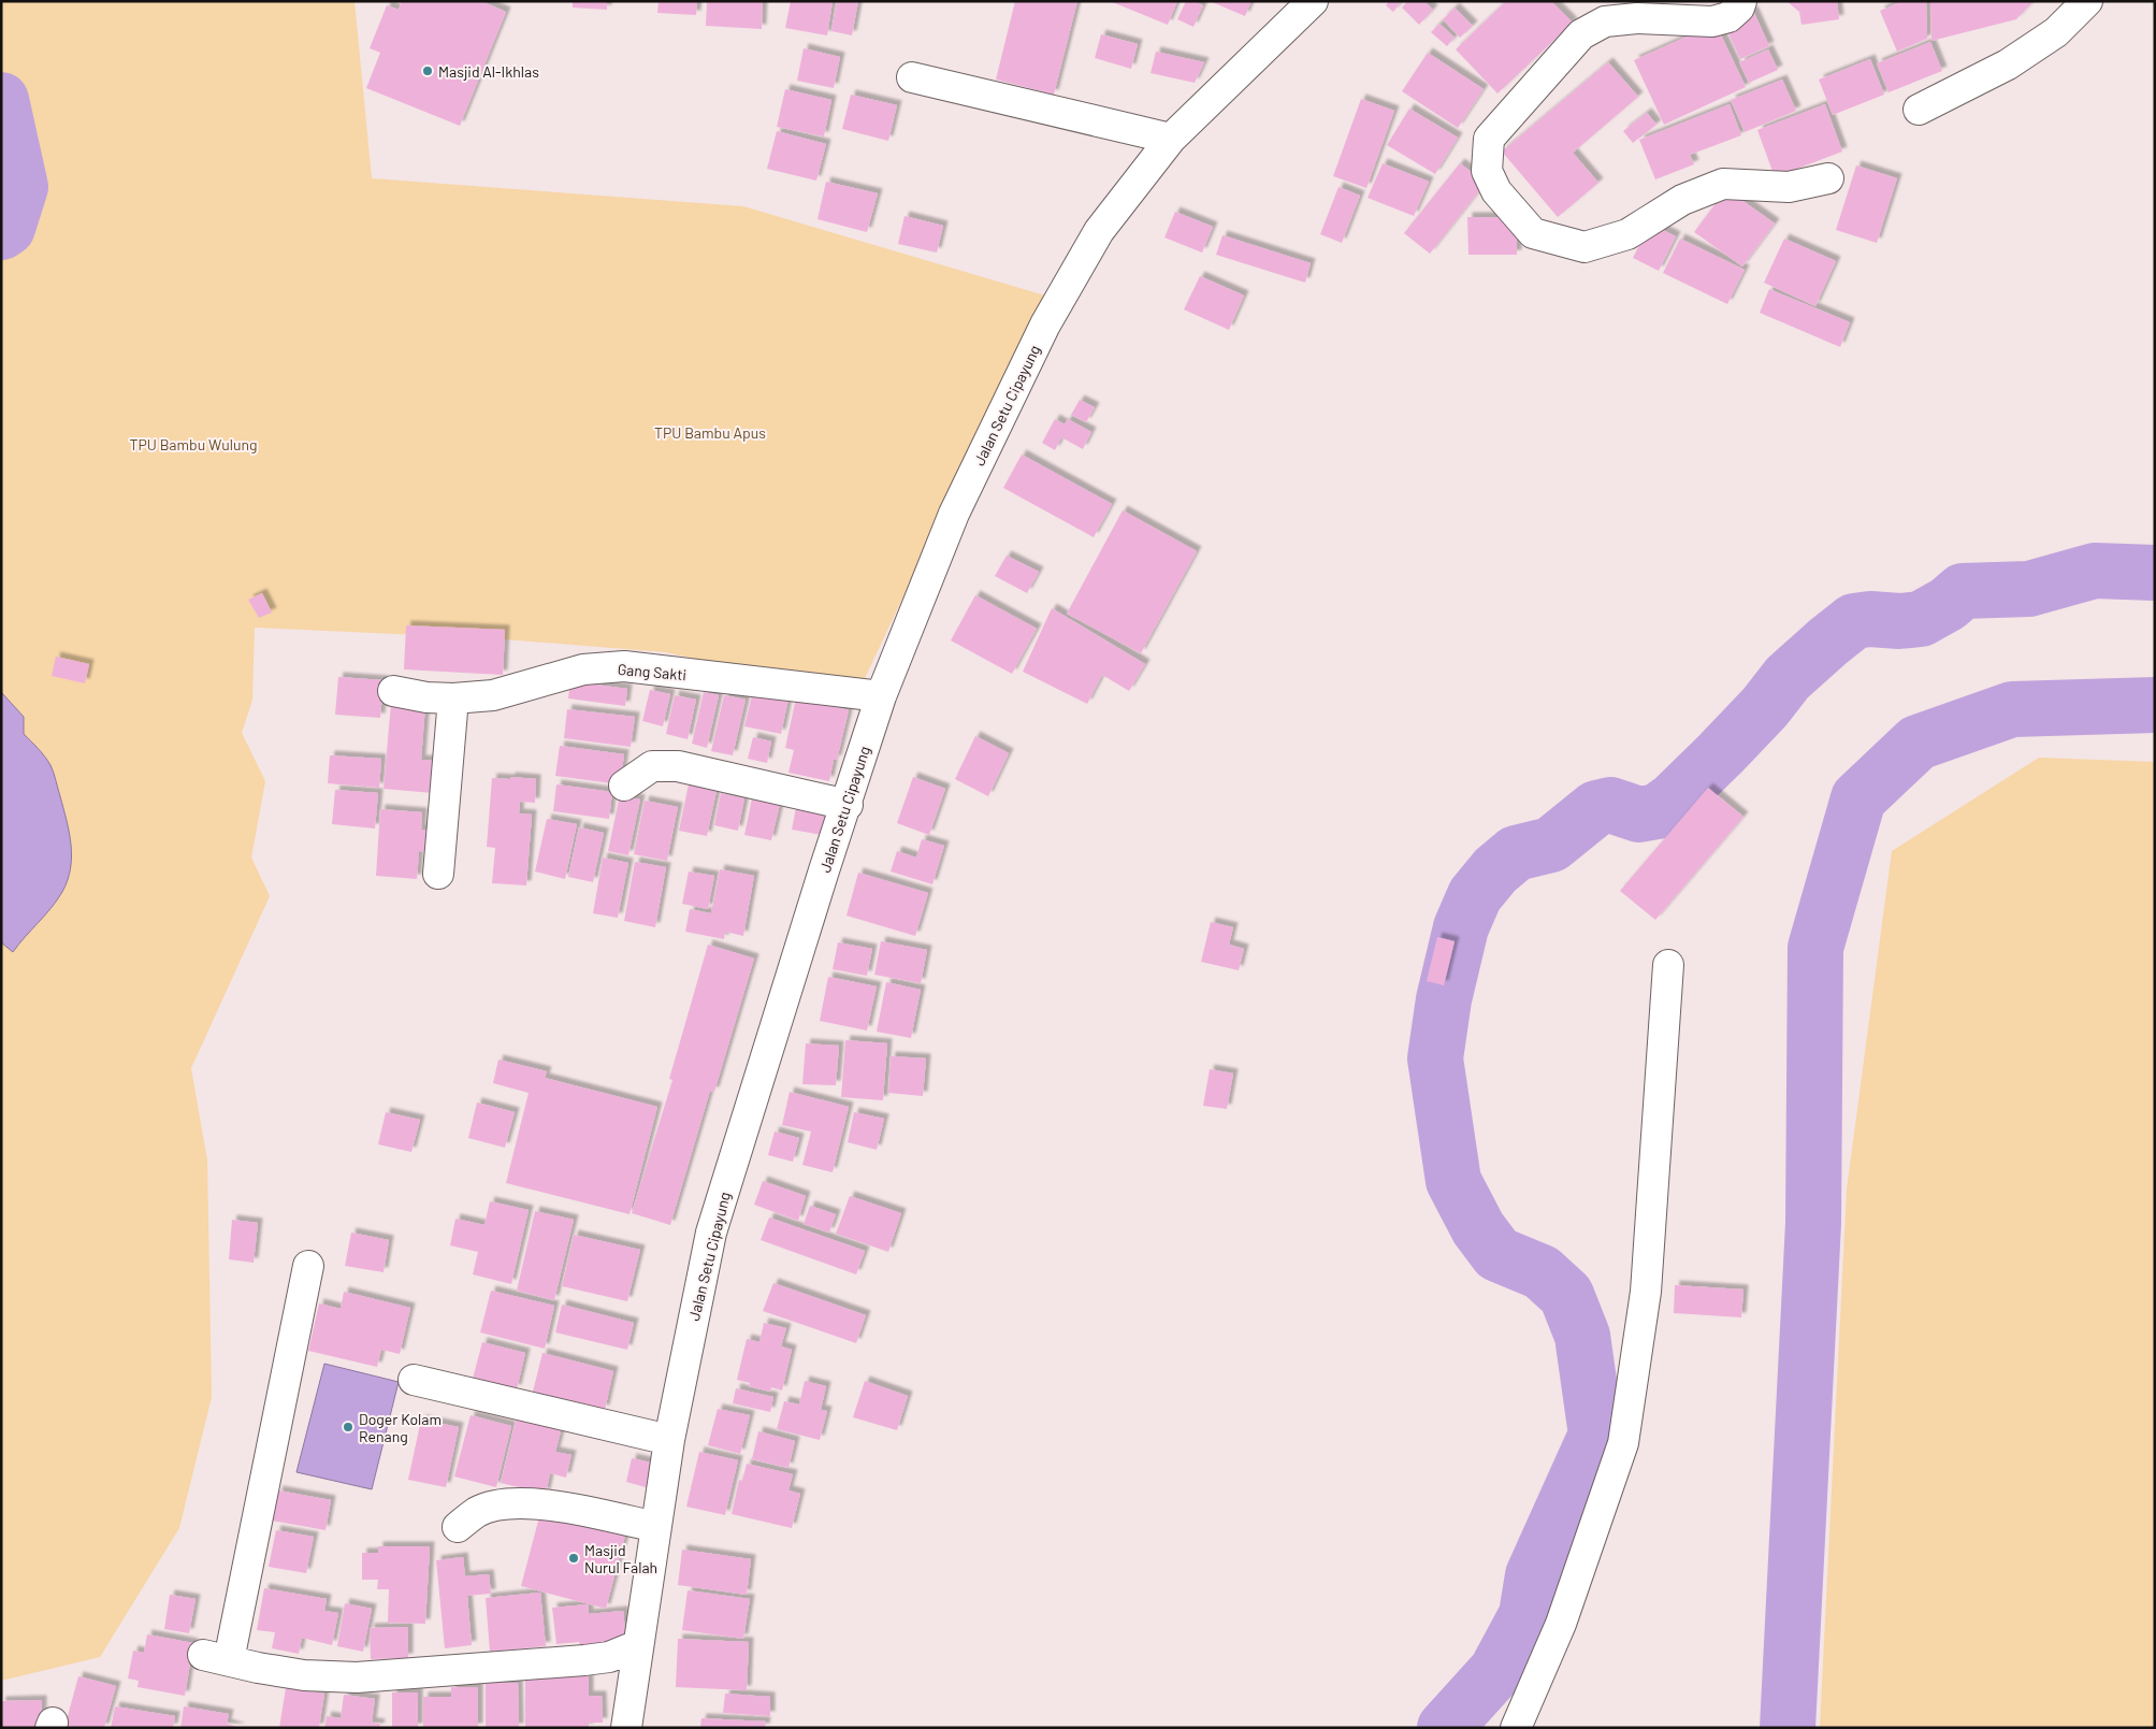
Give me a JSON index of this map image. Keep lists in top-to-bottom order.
{
  "streets": {
    "street": ["Jalan Setu Cipayung", "Gang Sakti"]
  },
  "crossings": [
    ["Jalan Setu Cipayung", "Gang Sakti"]
  ],
  "parks": ["TPU Bambu Apus", "TPU Bambu Wulung"],
  "places": ["Masjid Al-Ikhlas", "Doger Kolam Renang", "Masjid Nurul Falah"]
}
